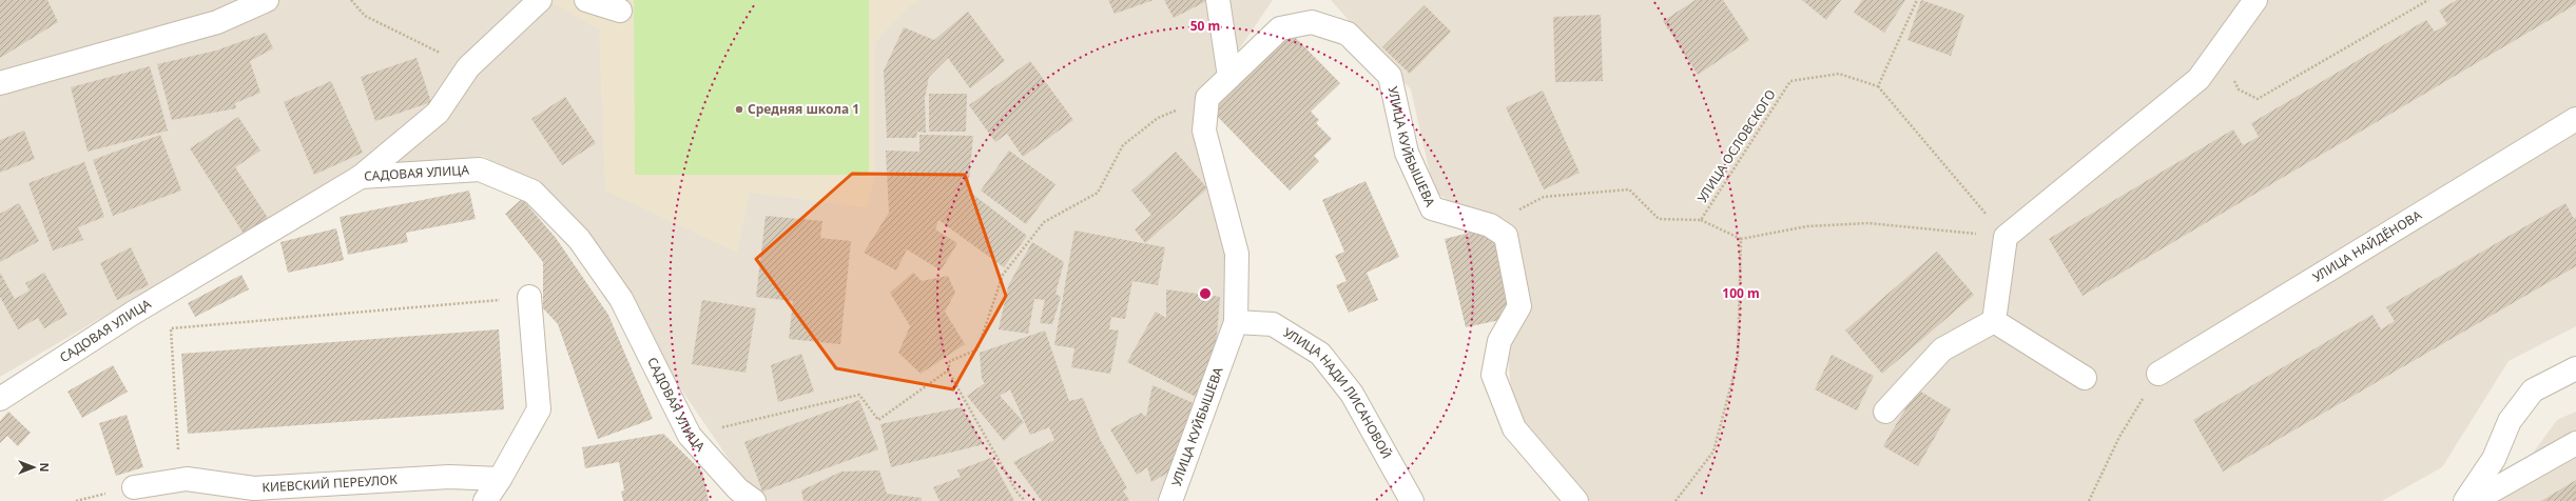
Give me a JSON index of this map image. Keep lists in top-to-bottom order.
{
  "streets": {
    "street": [
      "УЛИЦА КУЙБЫШЕВА",
      "САДОВАЯ УЛИЦА",
      "УЛИЦА НАЙДЁНОВА",
      "УЛИЦА НАДИ ЛИСАНОВОЙ",
      "КИЕВСКИЙ ПЕРЕУЛОК"
    ],
    "path": ["УЛИЦА ОСЛОВСКОГО"]
  },
  "crossings": [
    ["УЛИЦА КУЙБЫШЕВА", "УЛИЦА ОСЛОВСКОГО"],
    ["УЛИЦА КУЙБЫШЕВА", "УЛИЦА НАДИ ЛИСАНОВОЙ"]
  ],
  "places": ["Средняя школа 1"],
  "north": "right",
  "rings": ["50 m", "100 m"]
}
